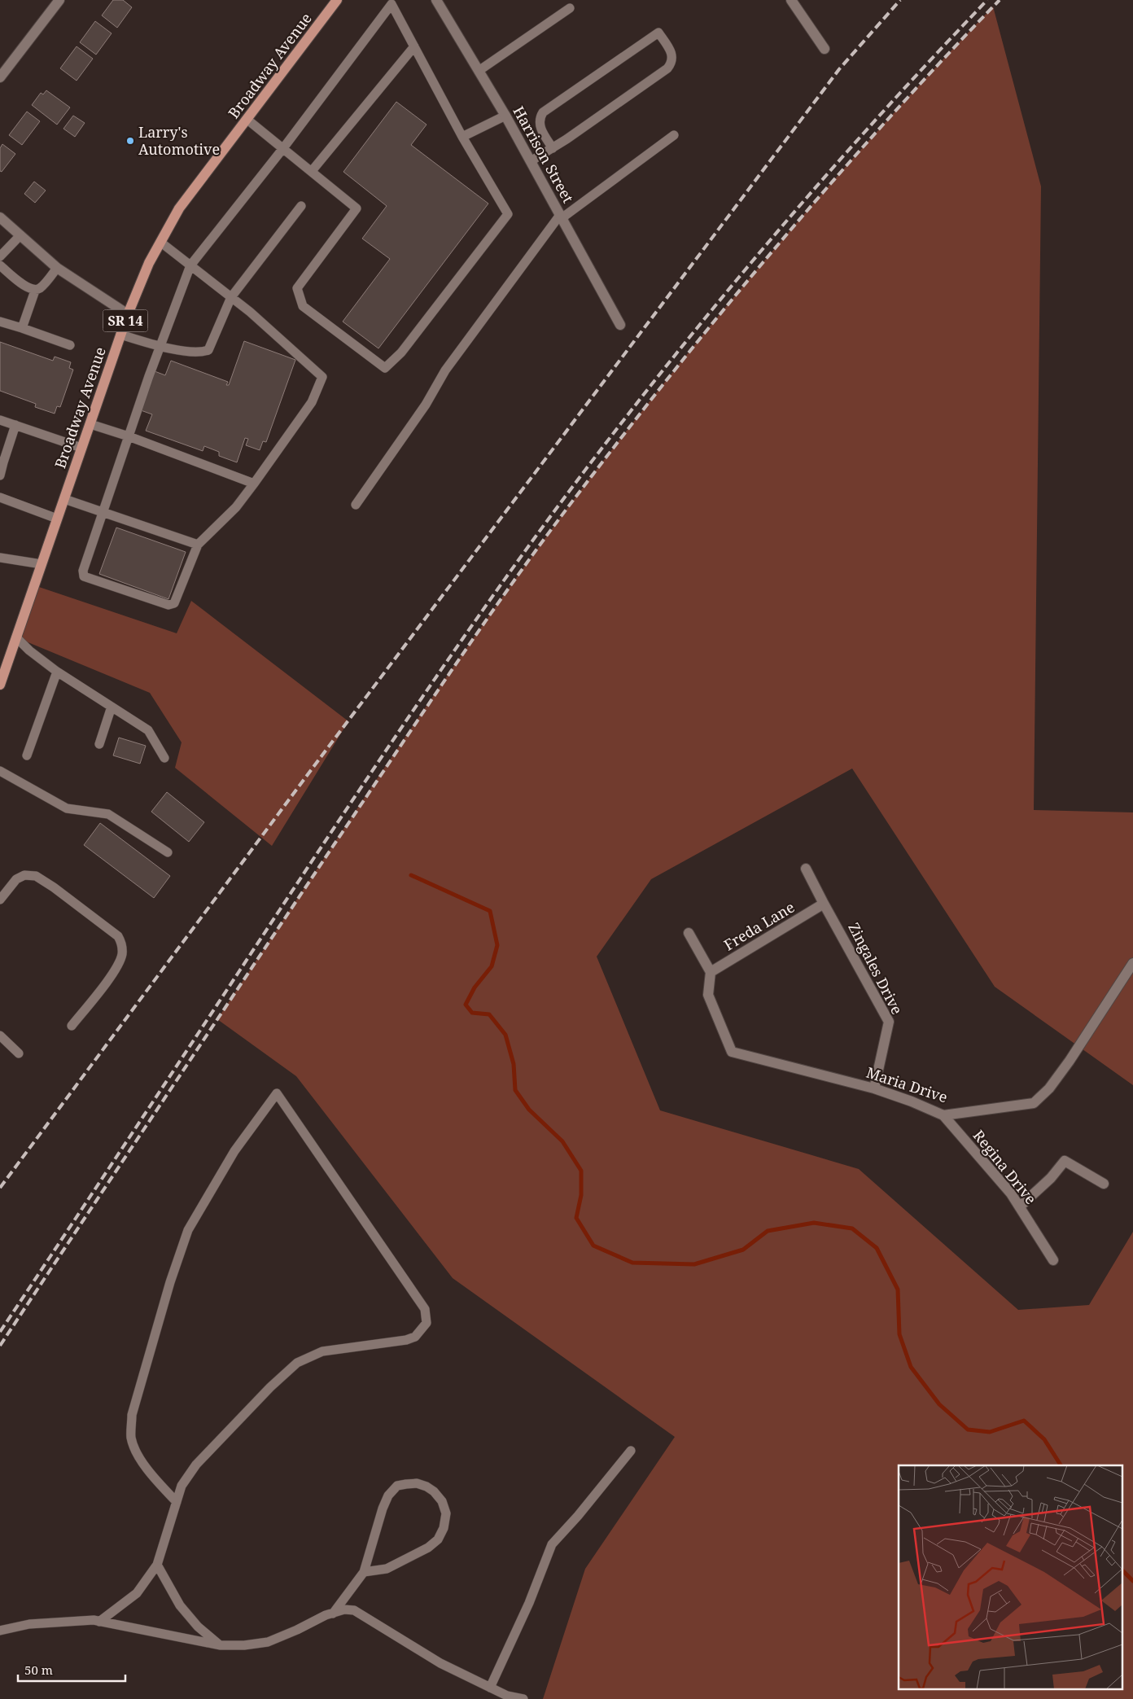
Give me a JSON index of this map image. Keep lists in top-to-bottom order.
{
  "streets": {
    "main road": ["Broadway Avenue", "SR 14"],
    "street": [
      "Harrison Street",
      "Freda Lane",
      "Zingales Drive",
      "Maria Drive",
      "Regina Drive"
    ]
  },
  "crossings": [
    ["Freda Lane", "Zingales Drive"],
    ["Freda Lane", "Maria Drive"],
    ["Zingales Drive", "Maria Drive"],
    ["Maria Drive", "Regina Drive"]
  ],
  "places": ["Larry's Automotive"],
  "scale_bar": "50 m"
}
